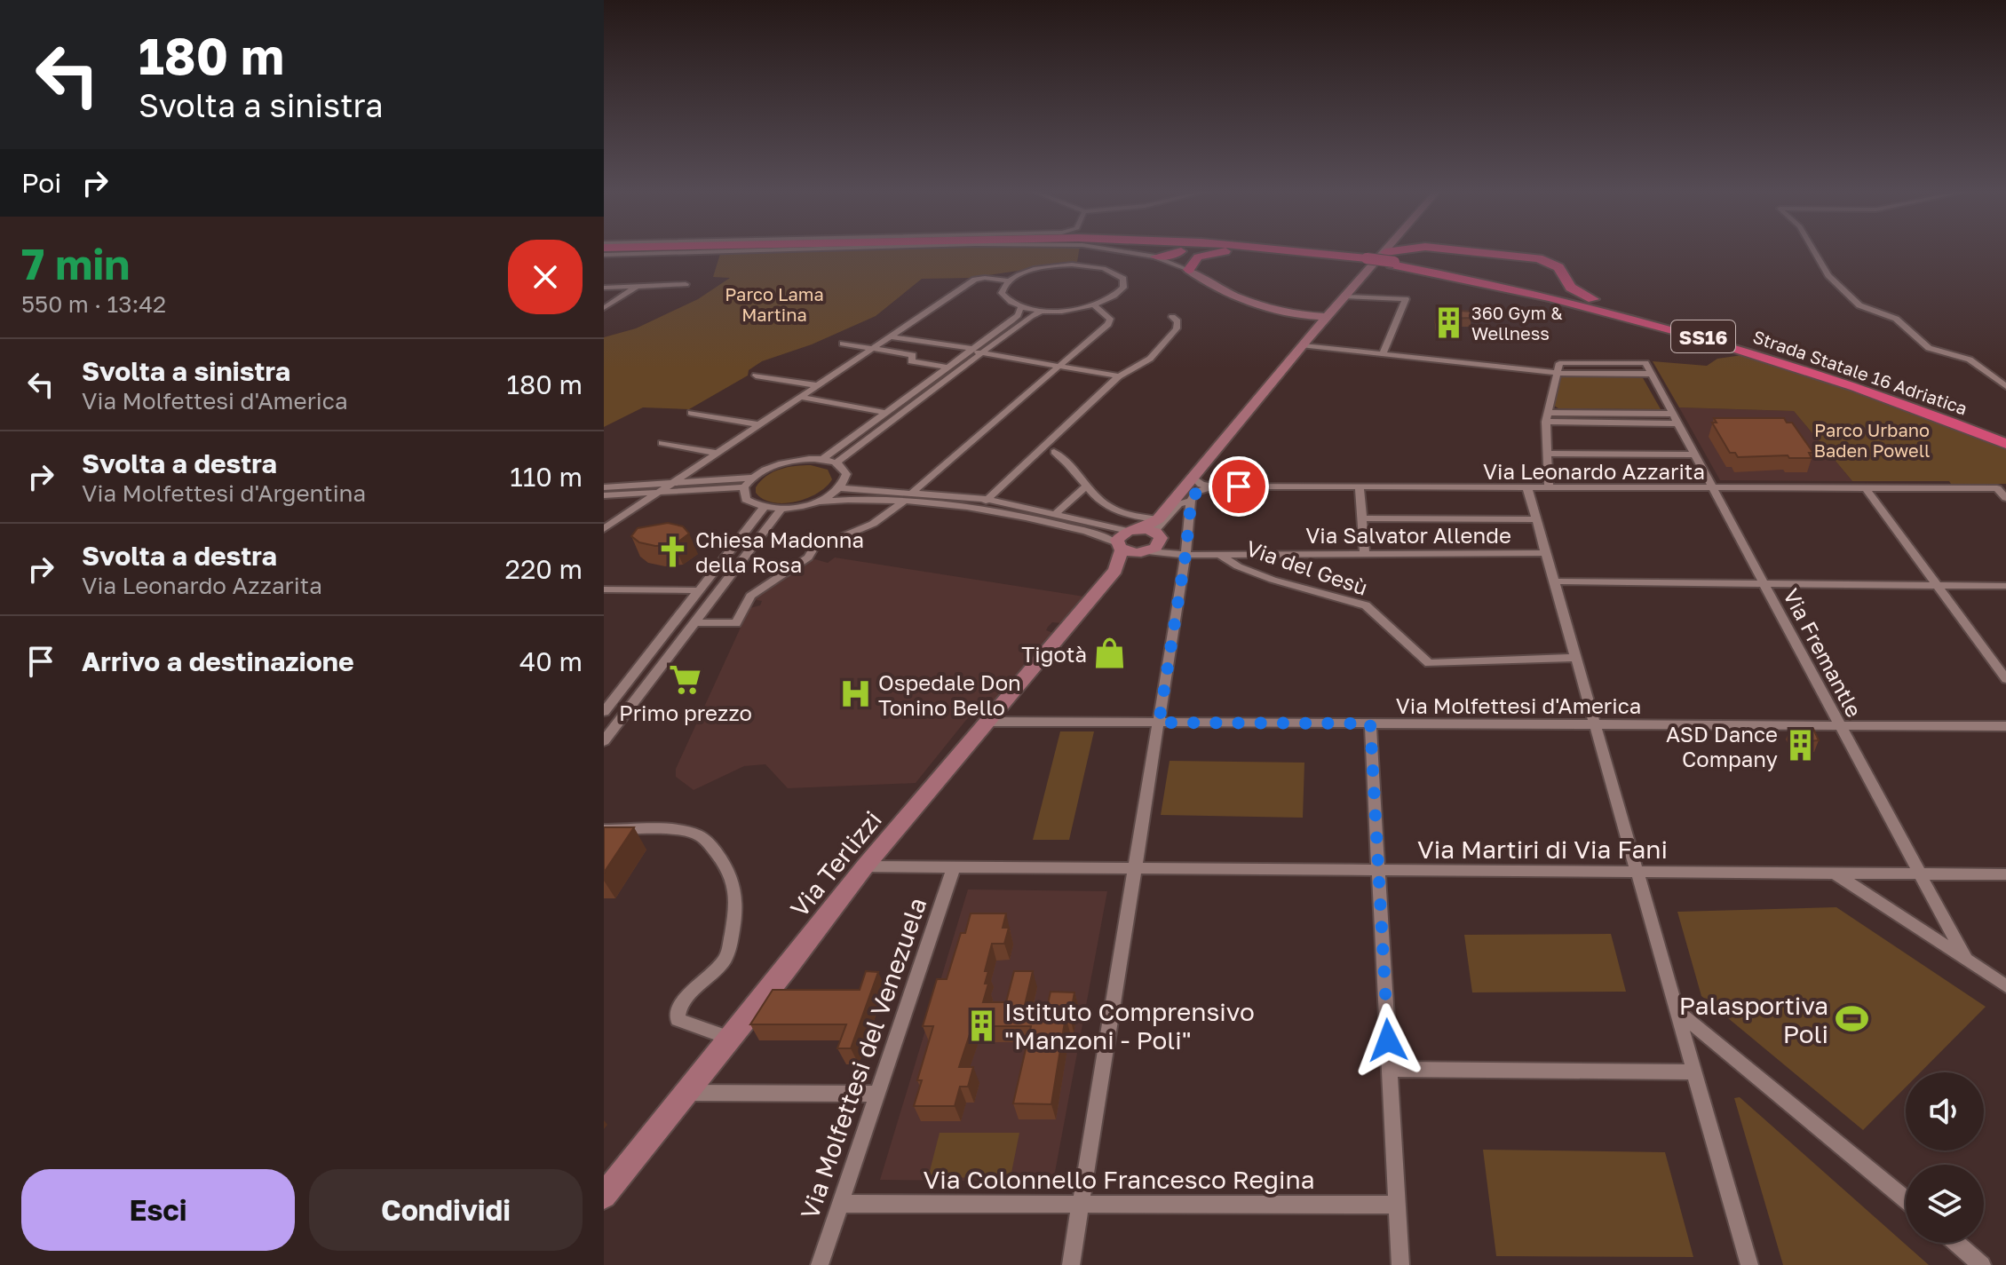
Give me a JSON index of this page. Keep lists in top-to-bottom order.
{
  "streets": {
    "highway": ["SS16", "Strada Statale 16 Adriatica"],
    "main road": ["Via Terlizzi"],
    "street": [
      "Via Leonardo Azzarita",
      "Via Salvator Allende",
      "Via del Gesù",
      "Via Fremantle",
      "Via Molfettesi d'America",
      "Via Martiri di Via Fani",
      "Via Molfettesi del Venezuela",
      "Via Colonnello Francesco Regina"
    ]
  },
  "crossings": [
    ["Strada Statale 16 Adriatica", "Via Terlizzi"],
    ["Via Leonardo Azzarita", "Via Fremantle"],
    ["Via Leonardo Azzarita", "Via Terlizzi"],
    ["Via Salvator Allende", "Via del Gesù"],
    ["Via Salvator Allende", "Via Terlizzi"],
    ["Via Fremantle", "Via Molfettesi d'America"],
    ["Via Fremantle", "Via Martiri di Via Fani"],
    ["Via Molfettesi d'America", "Via Terlizzi"],
    ["Via Martiri di Via Fani", "Via Terlizzi"],
    ["Via Martiri di Via Fani", "Via Molfettesi del Venezuela"],
    ["Via Molfettesi del Venezuela", "Via Colonnello Francesco Regina"]
  ],
  "parks": ["Parco Lama Martina", "Parco Urbano Baden Powell"],
  "places": {
    "building": ["360 Gym & Wellness", "ASD Dance Company", "Istituto Comprensivo \"Manzoni - Poli\""],
    "church": ["Chiesa Madonna della Rosa"],
    "shop": ["Tigotà"],
    "supermarket": ["Primo prezzo"],
    "hospital": ["Ospedale Don Tonino Bello"],
    "sports": ["Palasportiva Poli"]
  },
  "page": {
    "turn": ["180 m", "Svolta a sinistra"],
    "then": "Poi",
    "heading": ["7 min", "550 m · 13:42"],
    "list": [
      {
        "name": "Svolta a sinistra",
        "note": "Via Molfettesi d'America",
        "value": "180 m"
      },
      {
        "name": "Svolta a destra",
        "note": "Via Molfettesi d'Argentina",
        "value": "110 m"
      },
      {
        "name": "Svolta a destra",
        "note": "Via Leonardo Azzarita",
        "value": "220 m"
      },
      {
        "name": "Arrivo a destinazione",
        "value": "40 m"
      }
    ],
    "buttons": ["Esci", "Condividi"]
  }
}
